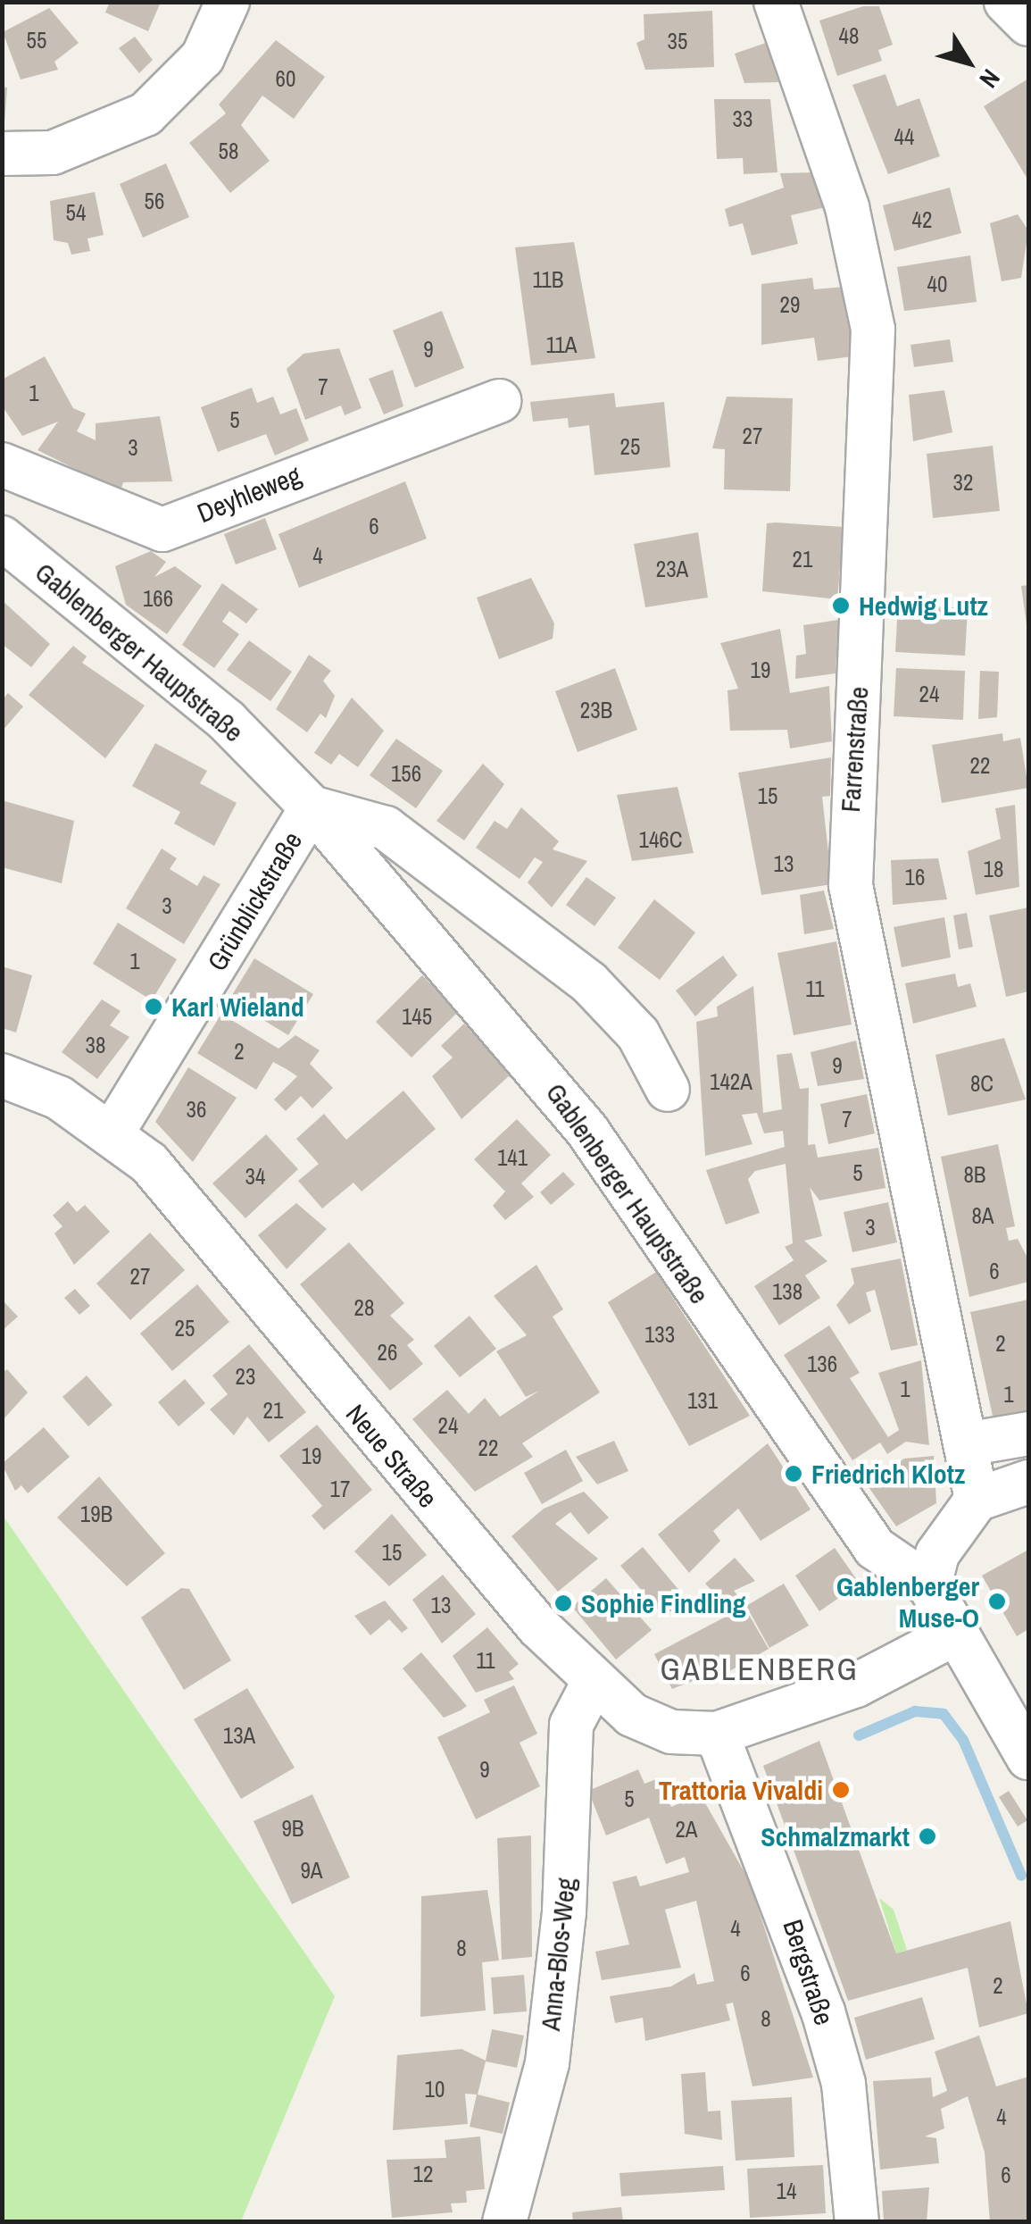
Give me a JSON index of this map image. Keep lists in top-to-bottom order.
{
  "streets": {
    "street": [
      "Deyhleweg",
      "Gablenberger Hauptstraße",
      "Farrenstraße",
      "Grünblickstraße",
      "Neue Straße",
      "Anna-Blos-Weg",
      "Bergstraße"
    ]
  },
  "crossings": [
    ["Gablenberger Hauptstraße", "Grünblickstraße"],
    ["Grünblickstraße", "Neue Straße"],
    ["Neue Straße", "Anna-Blos-Weg"],
    ["Neue Straße", "Bergstraße"]
  ],
  "districts": ["GABLENBERG"],
  "places": [
    "Hedwig Lutz",
    "Karl Wieland",
    "Friedrich Klotz",
    "Gablenberger Muse-O",
    "Sophie Findling",
    "Trattoria Vivaldi",
    "Schmalzmarkt"
  ],
  "house_numbers": [
    "48",
    "55",
    "35",
    "60",
    "33",
    "44",
    "58",
    "56",
    "54",
    "42",
    "11B",
    "40",
    "29",
    "11A",
    "9",
    "7",
    "1",
    "5",
    "27",
    "25",
    "3",
    "32",
    "6",
    "4",
    "21",
    "23A",
    "166",
    "19",
    "24",
    "23B",
    "22",
    "156",
    "15",
    "146C",
    "13",
    "18",
    "16",
    "3",
    "1",
    "11",
    "145",
    "38",
    "2",
    "9",
    "142A",
    "8C",
    "36",
    "7",
    "141",
    "5",
    "8B",
    "34",
    "8A",
    "3",
    "6",
    "27",
    "138",
    "28",
    "25",
    "133",
    "2",
    "26",
    "136",
    "23",
    "1",
    "1",
    "131",
    "21",
    "24",
    "22",
    "19",
    "17",
    "19B",
    "15",
    "13",
    "11",
    "13A",
    "9",
    "5",
    "9B",
    "2A",
    "9A",
    "4",
    "8",
    "6",
    "2",
    "8",
    "10",
    "4",
    "12",
    "6",
    "14"
  ],
  "north": "bottom right"
}
